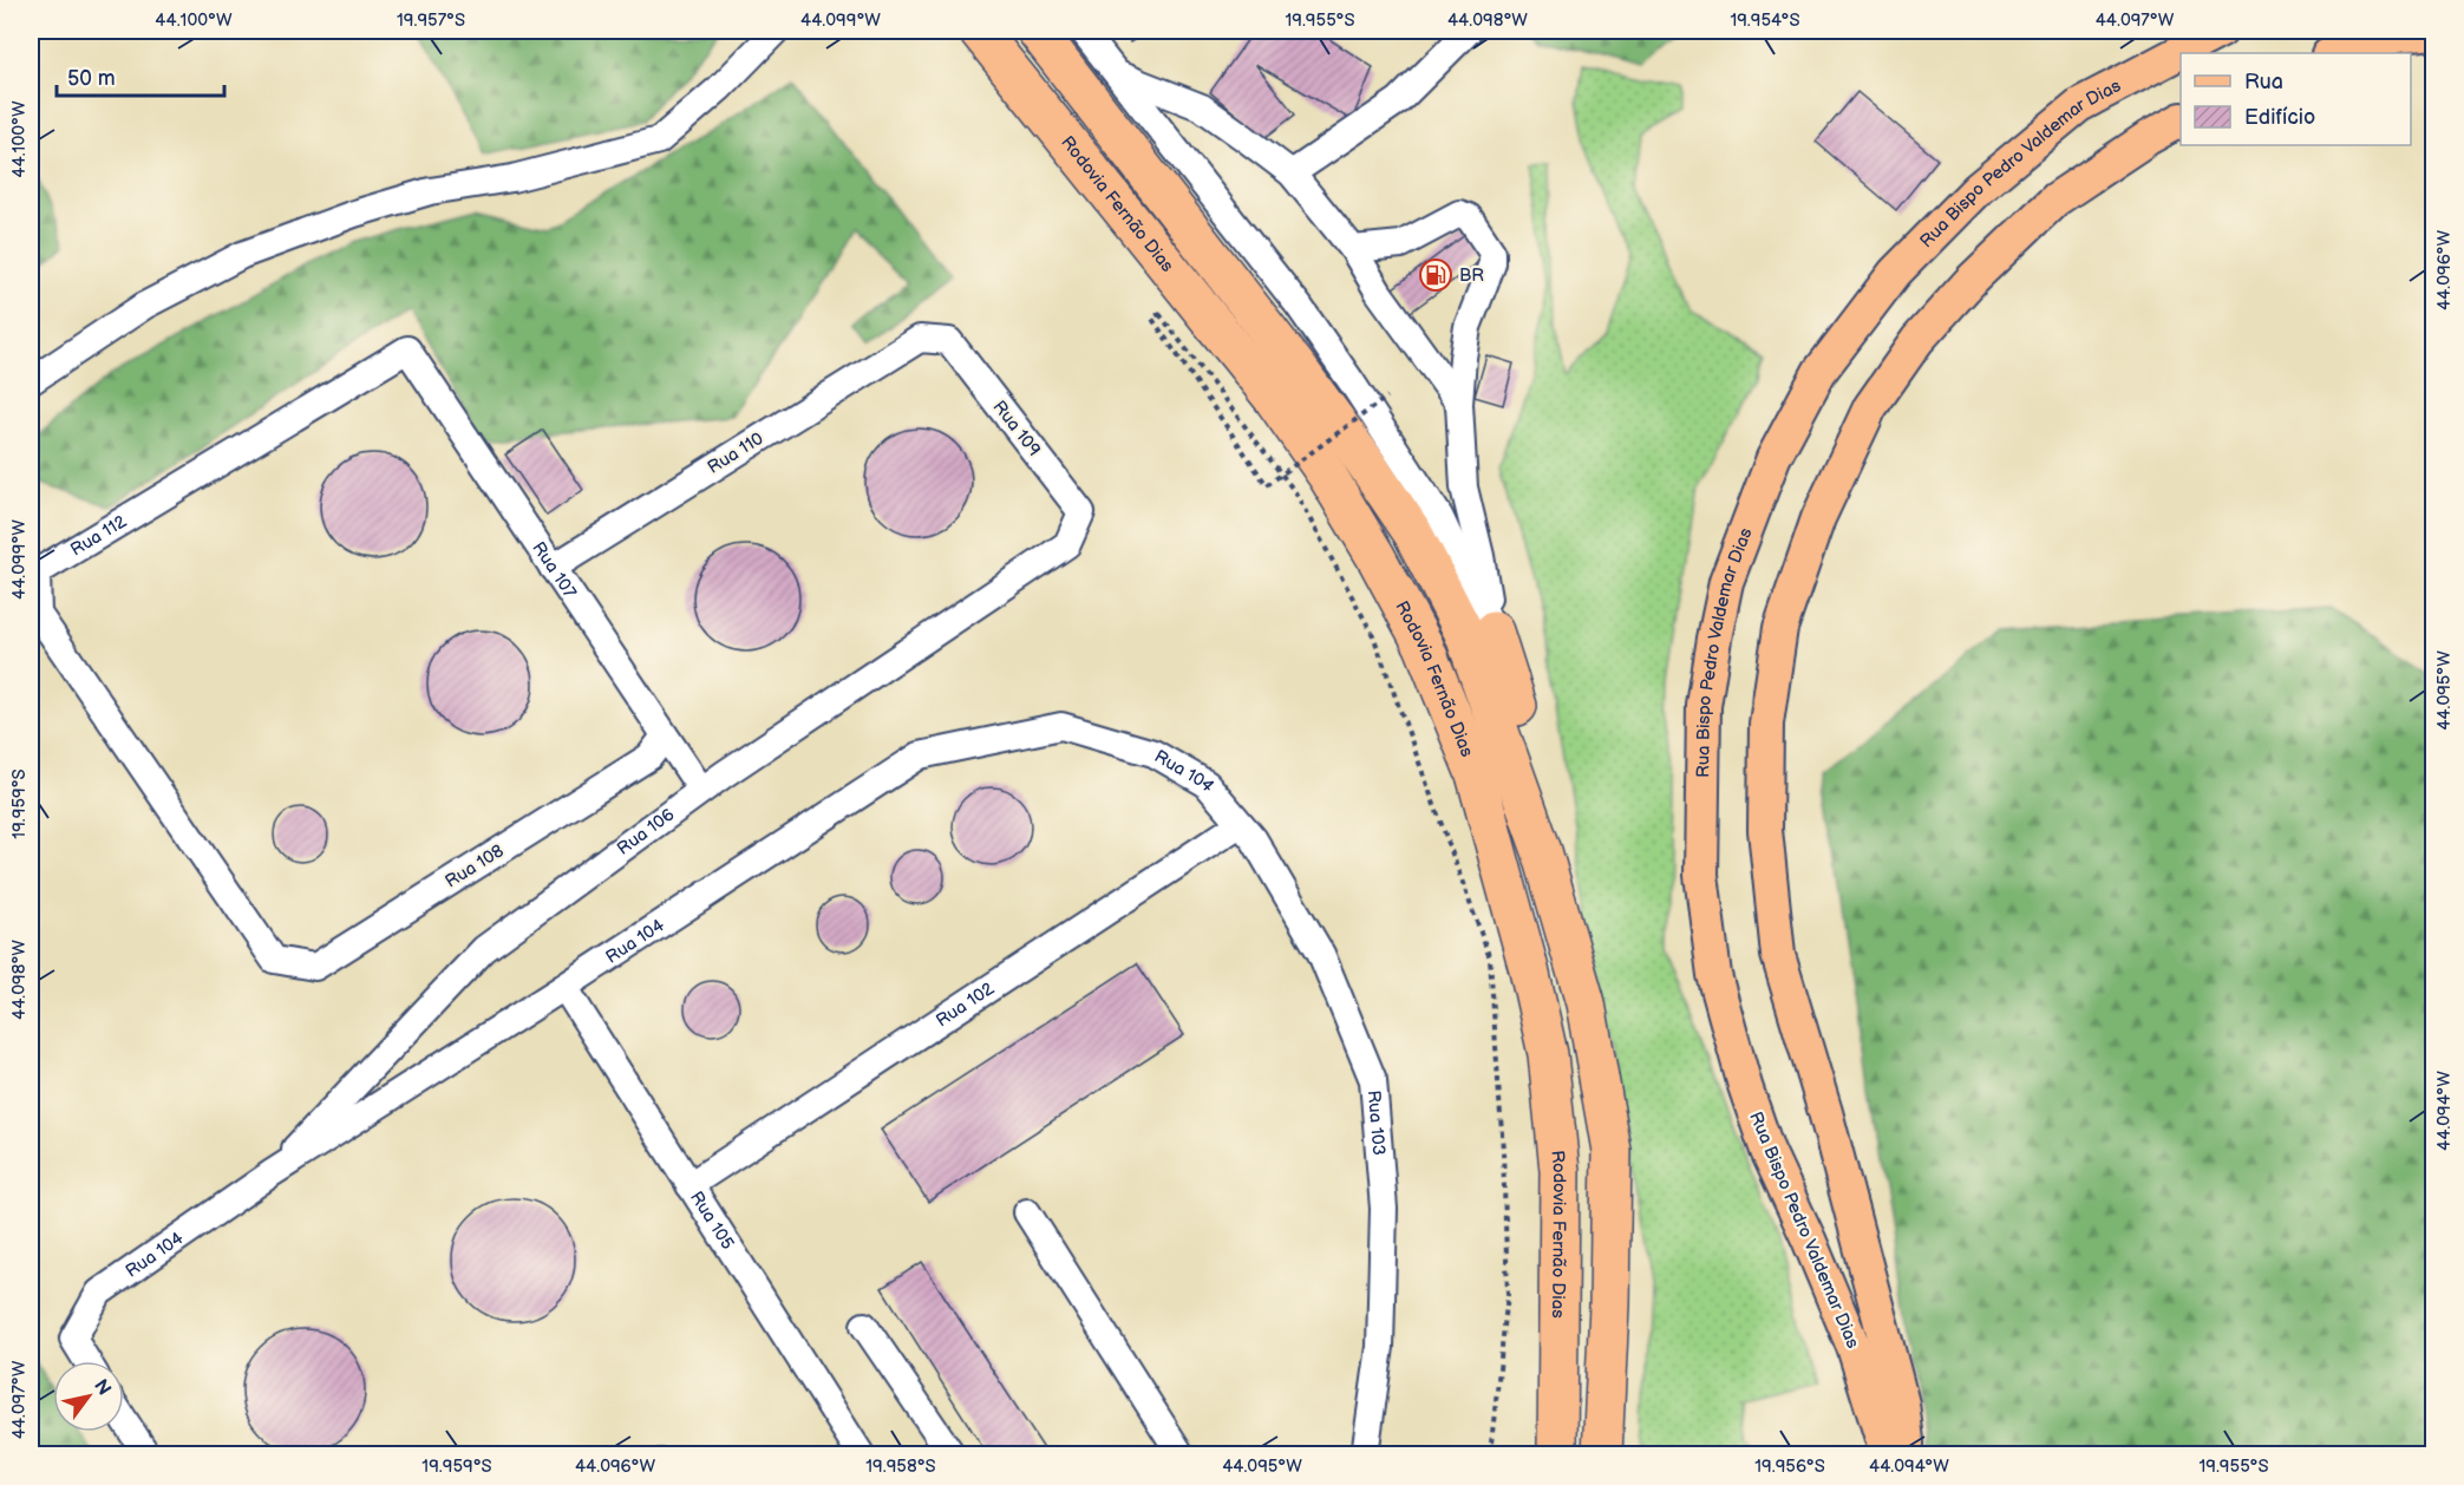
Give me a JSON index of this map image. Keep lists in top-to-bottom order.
{
  "streets": {
    "highway": ["Rodovia Fernão Dias"],
    "main road": ["Rua Bispo Pedro Valdemar Dias"],
    "street": [
      "Rua 109",
      "Rua 110",
      "Rua 112",
      "Rua 107",
      "Rua 104",
      "Rua 106",
      "Rua 108",
      "Rua 102",
      "Rua 103",
      "Rua 105"
    ]
  },
  "crossings": [
    ["Rua 109", "Rua 110"],
    ["Rua 109", "Rua 106"],
    ["Rua 110", "Rua 107"],
    ["Rua 112", "Rua 107"],
    ["Rua 112", "Rua 108"],
    ["Rua 107", "Rua 106"],
    ["Rua 107", "Rua 108"],
    ["Rua 104", "Rua 106"],
    ["Rua 104", "Rua 102"],
    ["Rua 104", "Rua 103"],
    ["Rua 104", "Rua 105"],
    ["Rua 102", "Rua 103"],
    ["Rua 102", "Rua 105"]
  ],
  "places": {
    "fuel station": ["BR"]
  },
  "legend": ["Rua", "Edifício"],
  "scale_bar": "50 m",
  "north": "top right",
  "coordinates": [
    "44.100°W",
    "19.957°S",
    "44.099°W",
    "19.955°S",
    "44.098°W",
    "19.954°S",
    "44.097°W",
    "44.096°W",
    "44.095°W",
    "19.959°S",
    "44.094°W",
    "19.958°S",
    "19.956°S"
  ]
}
